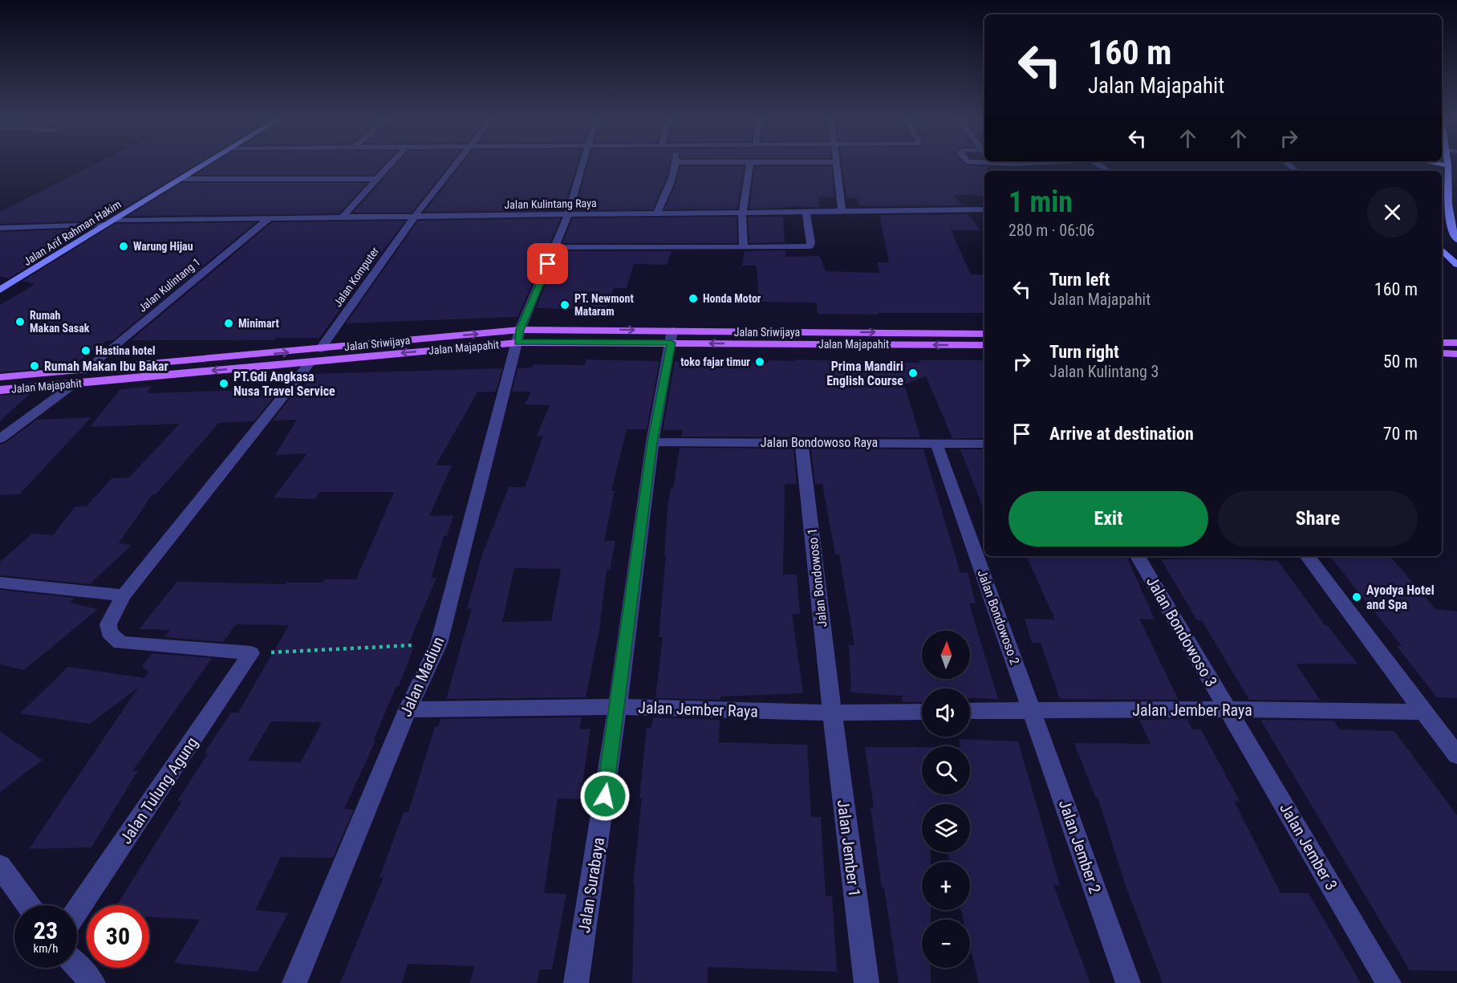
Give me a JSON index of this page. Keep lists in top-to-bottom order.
{
  "streets": {
    "main road": ["Jalan Arif Rahman Hakim", "Jalan Sriwijaya", "Jalan Majapahit"],
    "street": [
      "Jalan Kulintang Raya",
      "Jalan Komputer",
      "Jalan Kulintang 1",
      "Jalan Bondowoso Raya",
      "Jalan Bondowoso 1",
      "Jalan Bondowoso 2",
      "Jalan Bondowoso 3",
      "Jalan Madiun",
      "Jalan Jember Raya",
      "Jalan Tulung Agung",
      "Jalan Jember 2",
      "Jalan Jember 3",
      "Jalan Jember 1",
      "Jalan Surabaya"
    ]
  },
  "crossings": [
    ["Jalan Kulintang Raya", "Jalan Arif Rahman Hakim"],
    ["Jalan Kulintang Raya", "Jalan Komputer"],
    ["Jalan Kulintang Raya", "Jalan Kulintang 1"],
    ["Jalan Kulintang Raya", "Jalan Madiun"],
    ["Jalan Komputer", "Jalan Majapahit"],
    ["Jalan Sriwijaya", "Jalan Majapahit"],
    ["Jalan Sriwijaya", "Jalan Surabaya"],
    ["Jalan Majapahit", "Jalan Madiun"],
    ["Jalan Majapahit", "Jalan Surabaya"],
    ["Jalan Bondowoso Raya", "Jalan Bondowoso 1"],
    ["Jalan Bondowoso Raya", "Jalan Bondowoso 2"],
    ["Jalan Bondowoso Raya", "Jalan Surabaya"],
    ["Jalan Bondowoso 1", "Jalan Jember Raya"],
    ["Jalan Bondowoso 1", "Jalan Jember 1"],
    ["Jalan Bondowoso 2", "Jalan Jember Raya"],
    ["Jalan Bondowoso 2", "Jalan Jember 2"],
    ["Jalan Bondowoso 3", "Jalan Jember Raya"],
    ["Jalan Bondowoso 3", "Jalan Jember 3"],
    ["Jalan Madiun", "Jalan Jember Raya"],
    ["Jalan Jember Raya", "Jalan Jember 2"],
    ["Jalan Jember Raya", "Jalan Jember 3"],
    ["Jalan Jember Raya", "Jalan Jember 1"],
    ["Jalan Jember Raya", "Jalan Surabaya"]
  ],
  "one_way": ["Jalan Sriwijaya"],
  "places": [
    "Warung Hijau",
    "Honda Motor",
    "PT. Newmont Mataram",
    "Rumah Makan Sasak",
    "Minimart",
    "Hastina hotel",
    "toko fajar timur",
    "Rumah Makan Ibu Bakar",
    "Prima Mandiri English Course",
    "PT.Gdi Angkasa Nusa Travel Service",
    "Ayodya Hotel and Spa"
  ],
  "north": "top",
  "page": {
    "turn": ["160 m", "Jalan Majapahit"],
    "heading": ["1 min", "280 m · 06:06"],
    "list": [
      {
        "name": "Turn left",
        "note": "Jalan Majapahit",
        "value": "160 m"
      },
      {
        "name": "Turn right",
        "note": "Jalan Kulintang 3",
        "value": "50 m"
      },
      {
        "name": "Arrive at destination",
        "value": "70 m"
      }
    ],
    "buttons": ["Exit", "Share"],
    "map_buttons": ["+", "−"],
    "speed": "23 km/h",
    "limit": "30"
  }
}
